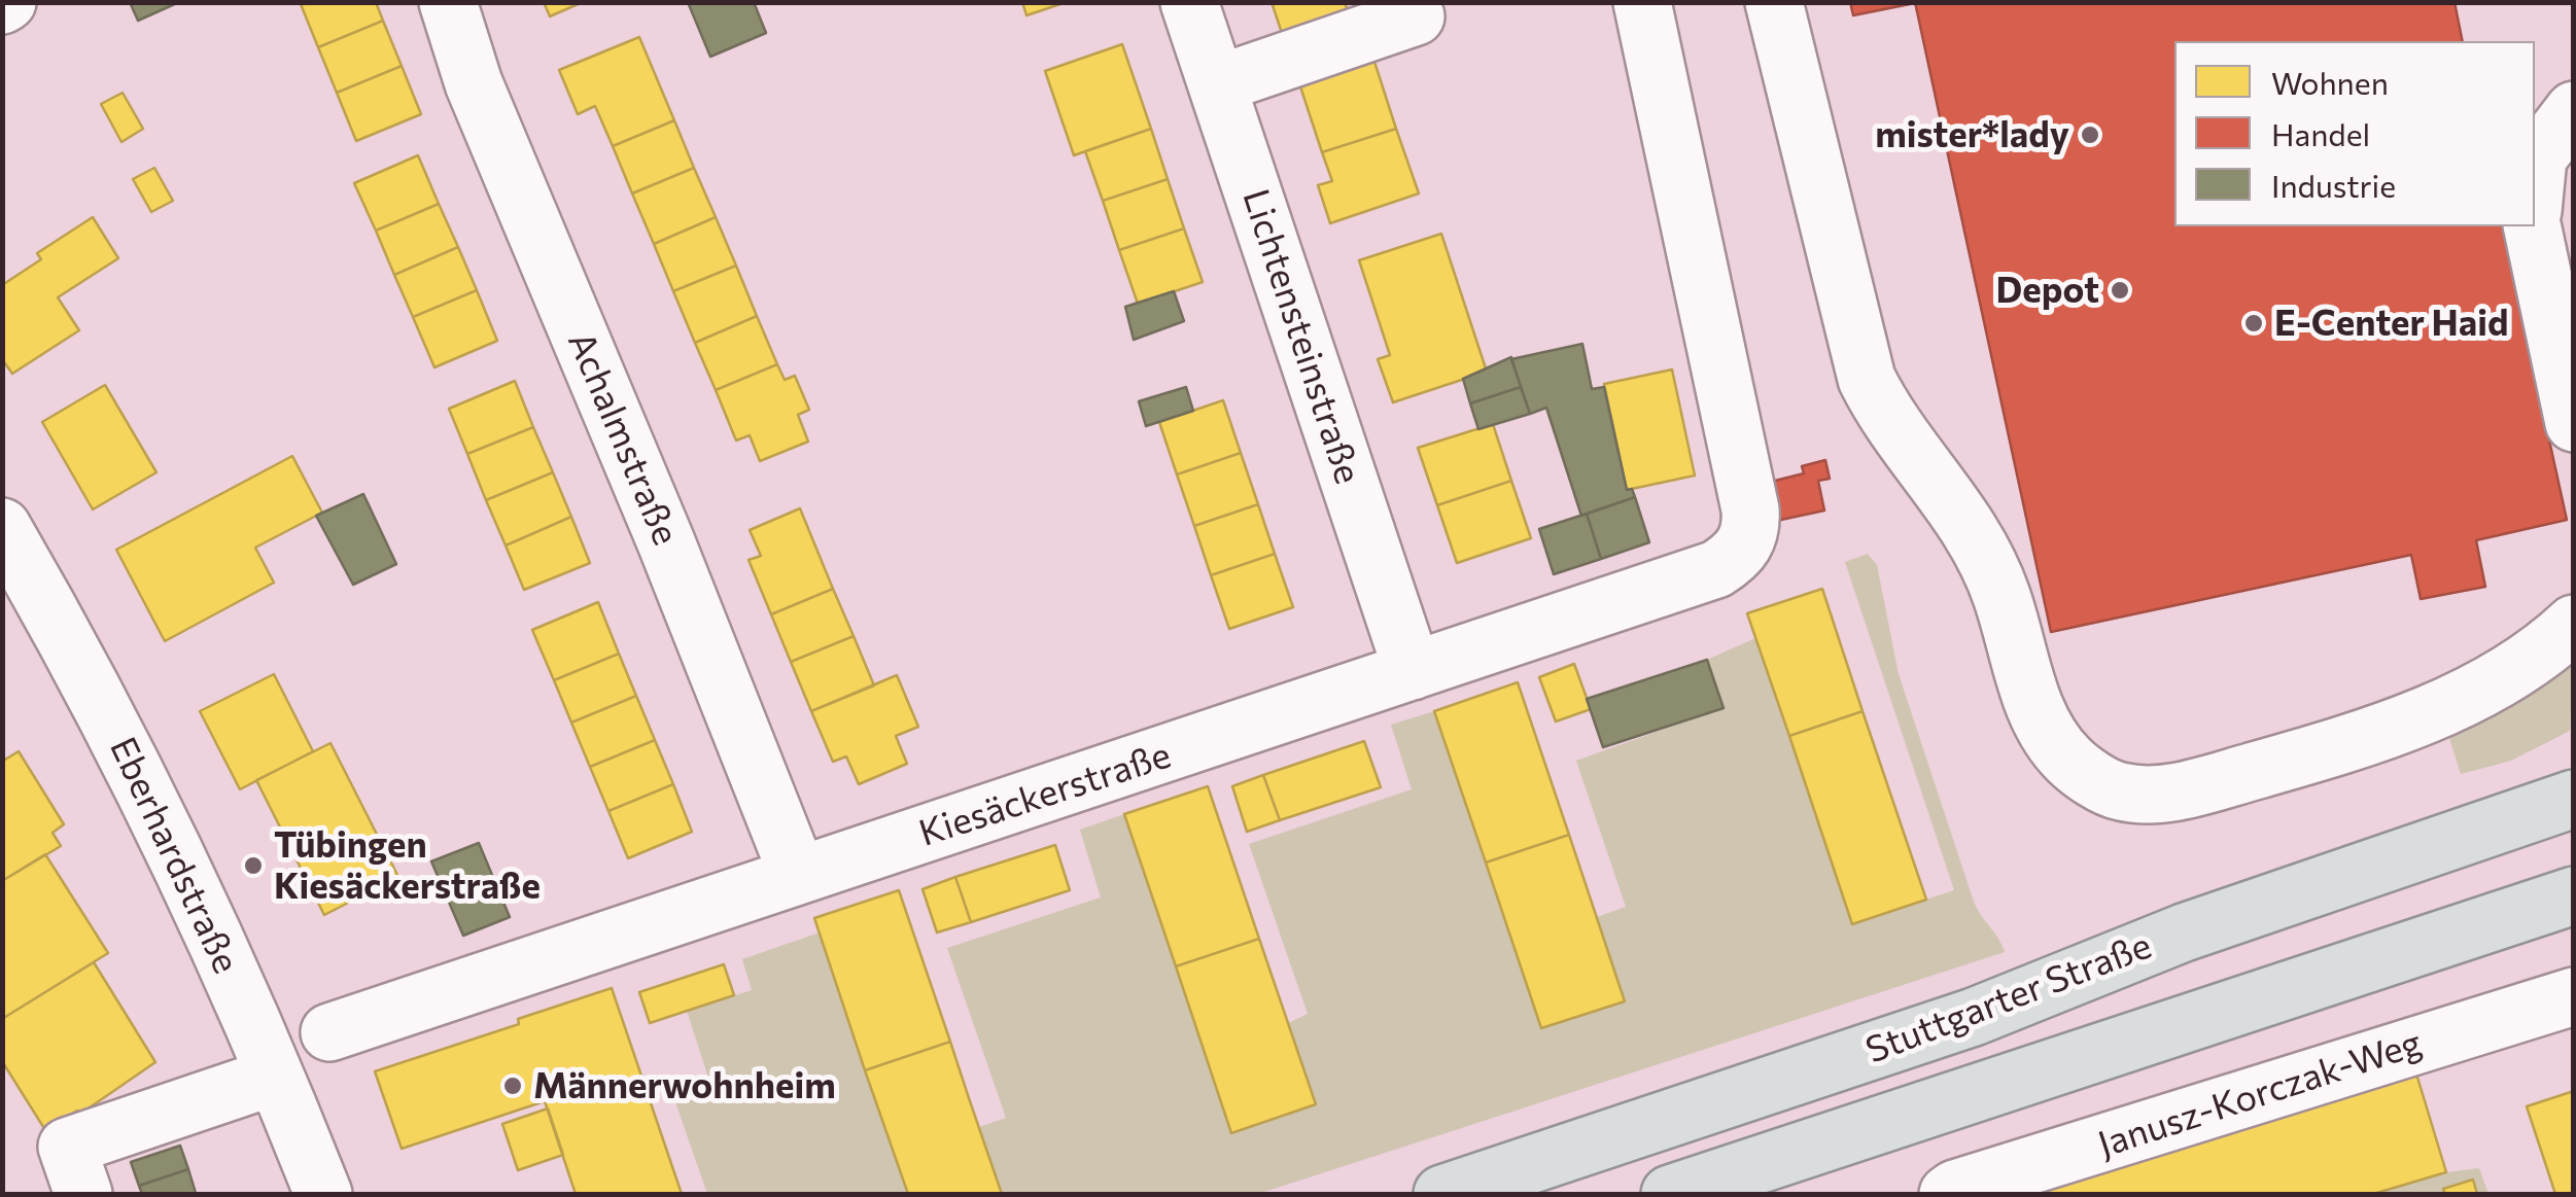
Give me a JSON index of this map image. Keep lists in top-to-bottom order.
{
  "streets": {
    "main road": ["Stuttgarter Straße"],
    "street": [
      "Lichtensteinstraße",
      "Achalmstraße",
      "Kiesäckerstraße",
      "Eberhardstraße",
      "Janusz-Korczak-Weg"
    ]
  },
  "crossings": [
    ["Lichtensteinstraße", "Kiesäckerstraße"],
    ["Achalmstraße", "Kiesäckerstraße"]
  ],
  "places": [
    "mister*lady",
    "Depot",
    "E-Center Haid",
    "Tübingen Kiesäckerstraße",
    "Männerwohnheim"
  ],
  "legend": ["Wohnen", "Handel", "Industrie"]
}
